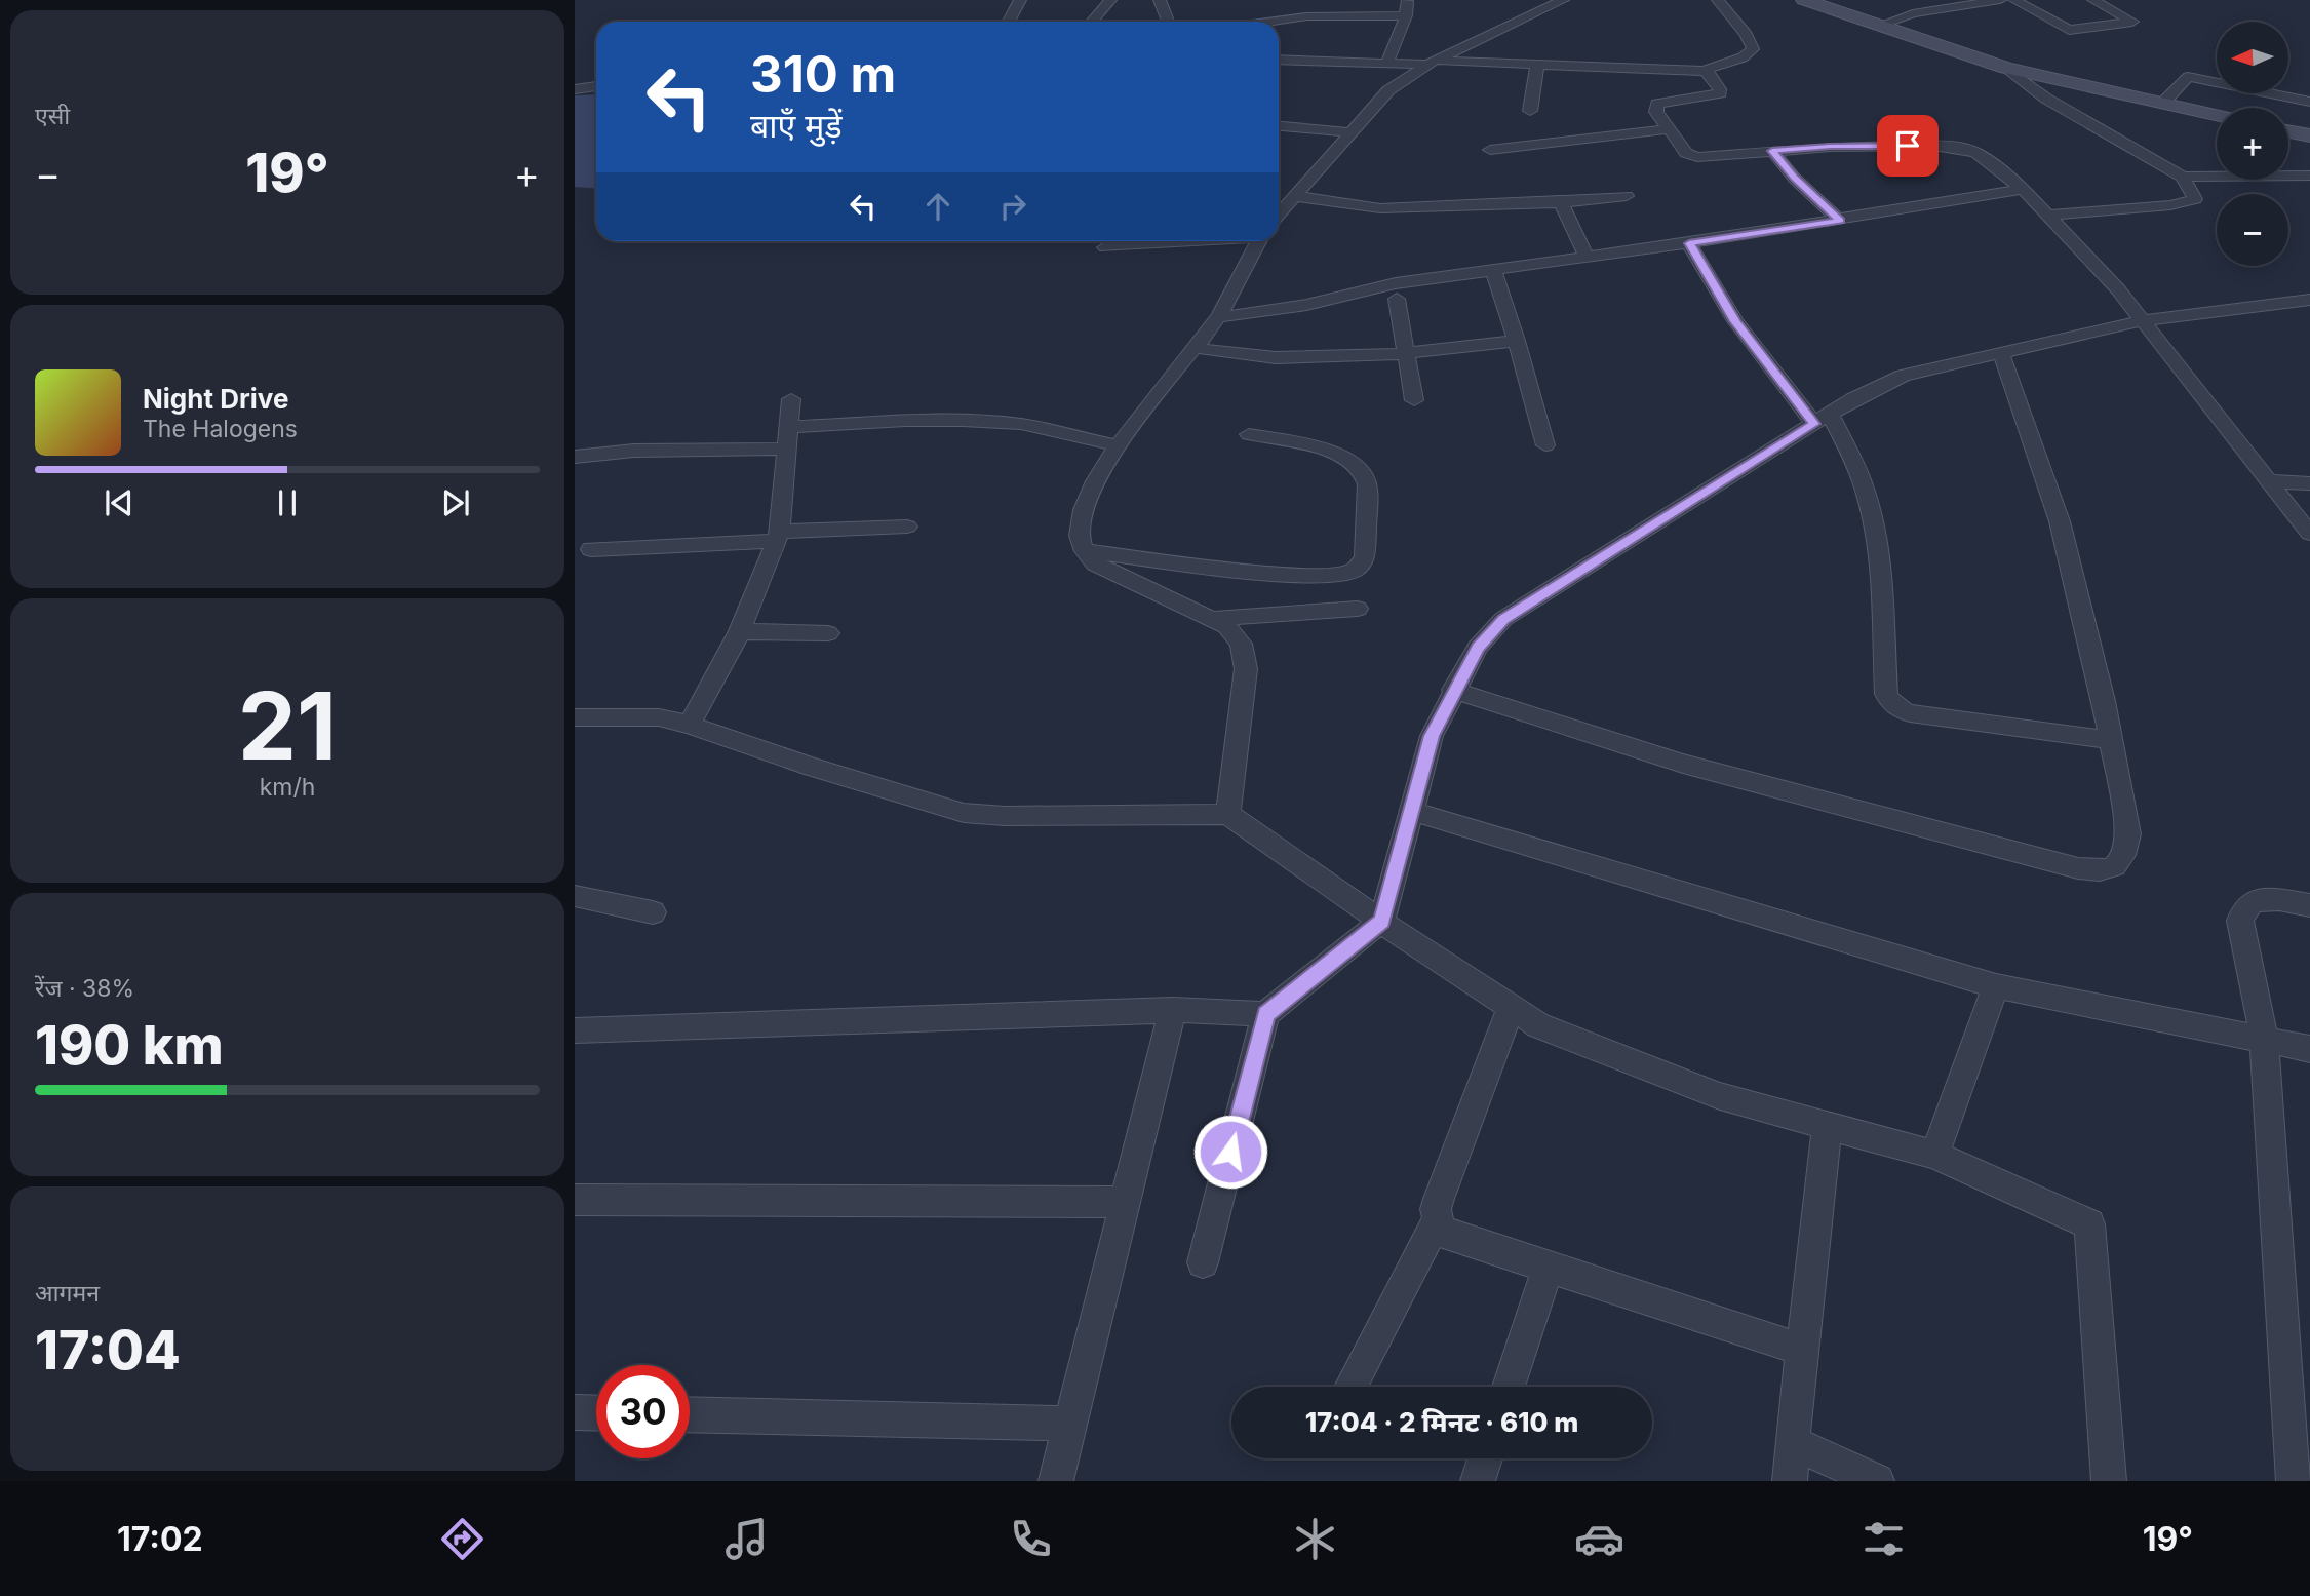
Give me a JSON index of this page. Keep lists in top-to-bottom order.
{
  "north": "left",
  "page": {
    "tile": [
      "एसी",
      ["21", "km/h"],
      ["रेंज · 38%", "190 km"],
      ["आगमन", "17:04"]
    ],
    "map_buttons": ["+", "−"],
    "turn": ["310 m", "बाएँ मुड़ें"],
    "heat": ["−", "19°", "+"],
    "song": ["Night Drive", "The Halogens"],
    "limit": "30",
    "trip": "17:04 · 2 मिनट · 610 m",
    "tabs": ["17:02", "19°"]
  }
}
